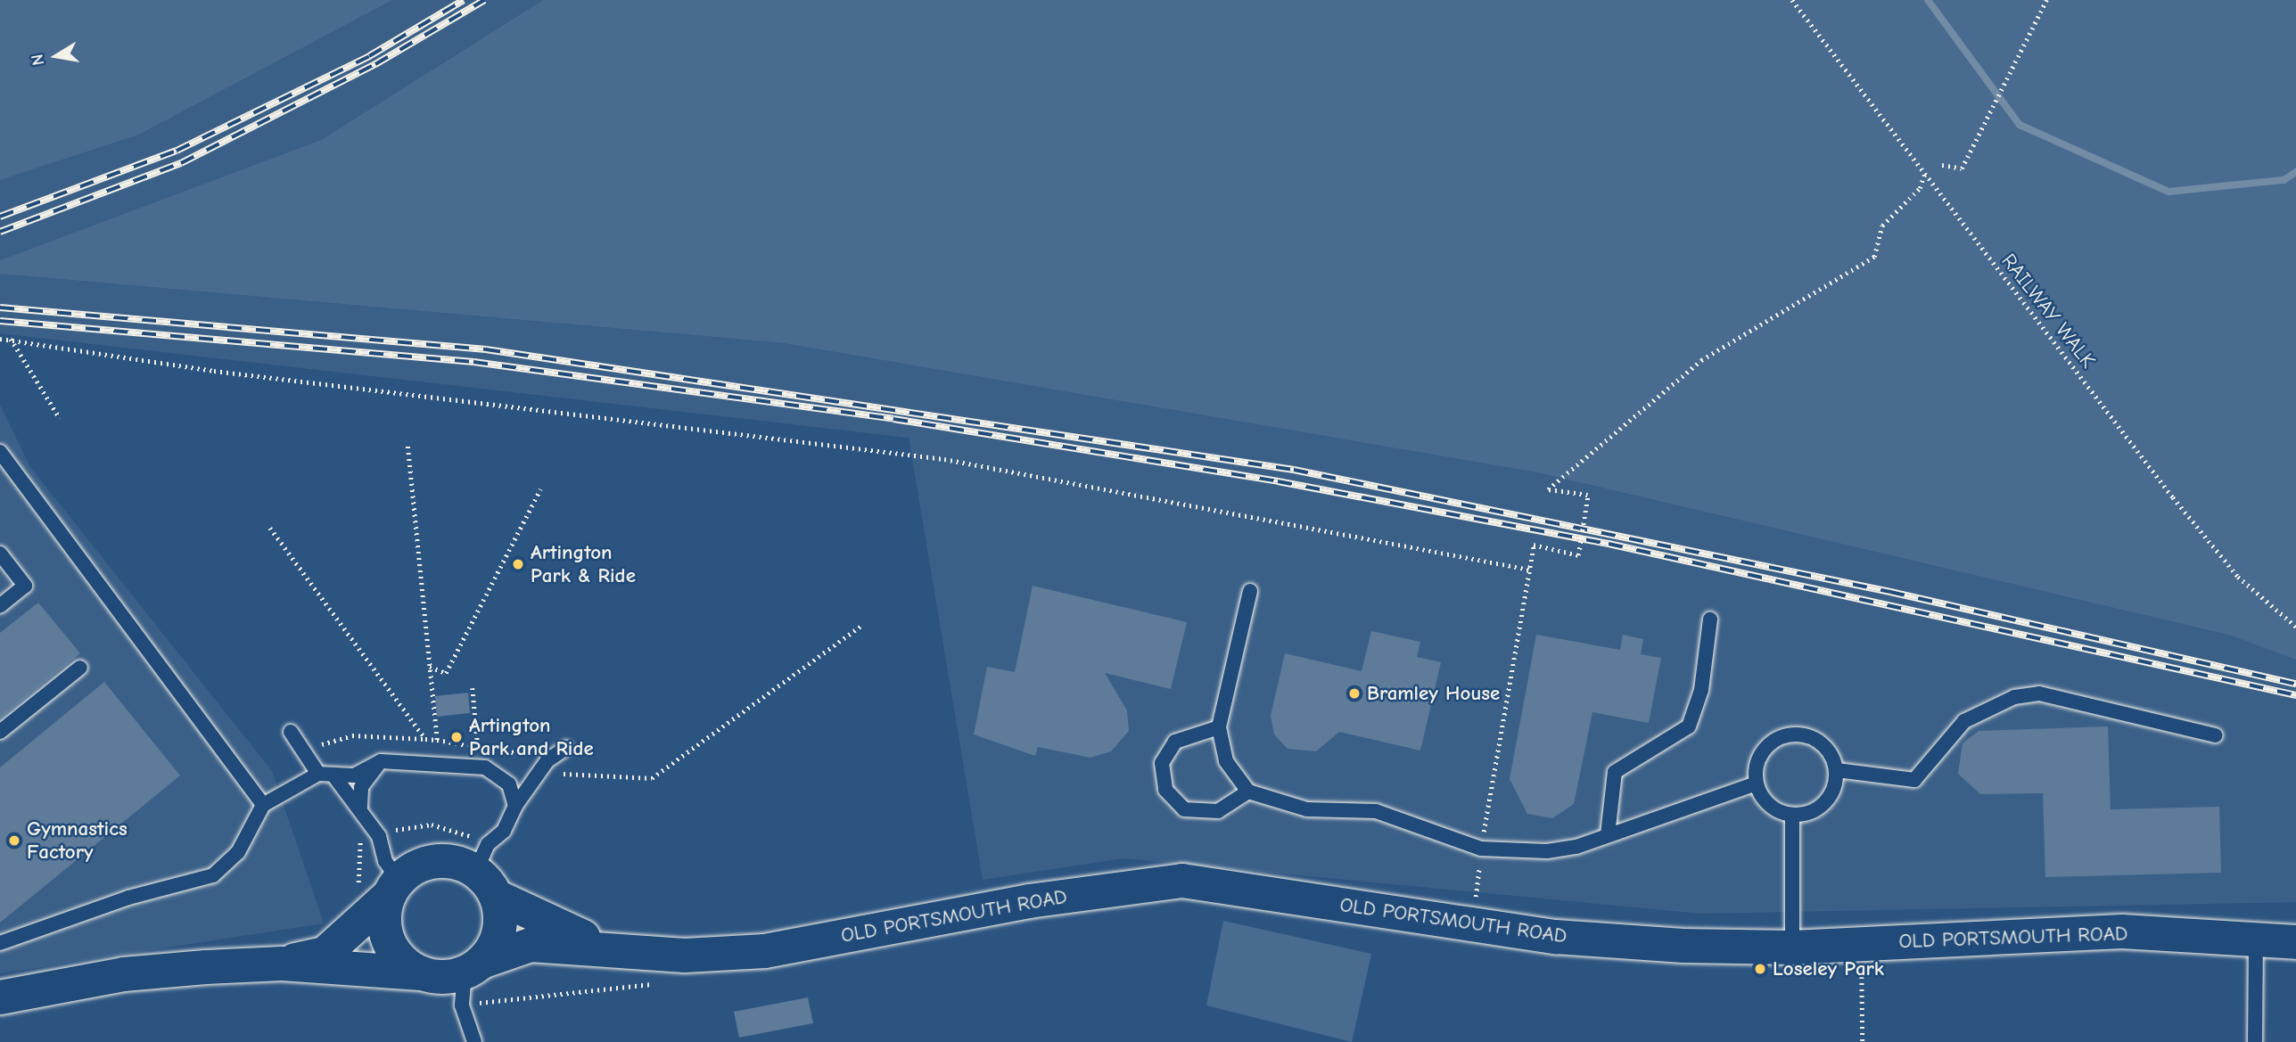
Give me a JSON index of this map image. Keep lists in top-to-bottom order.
{
  "streets": {
    "main road": ["OLD PORTSMOUTH ROAD"],
    "path": ["RAILWAY WALK"]
  },
  "places": [
    "Artington Park & Ride",
    "Bramley House",
    "Artington Park and Ride",
    "Gymnastics Factory",
    "Loseley Park"
  ],
  "north": "left"
}
